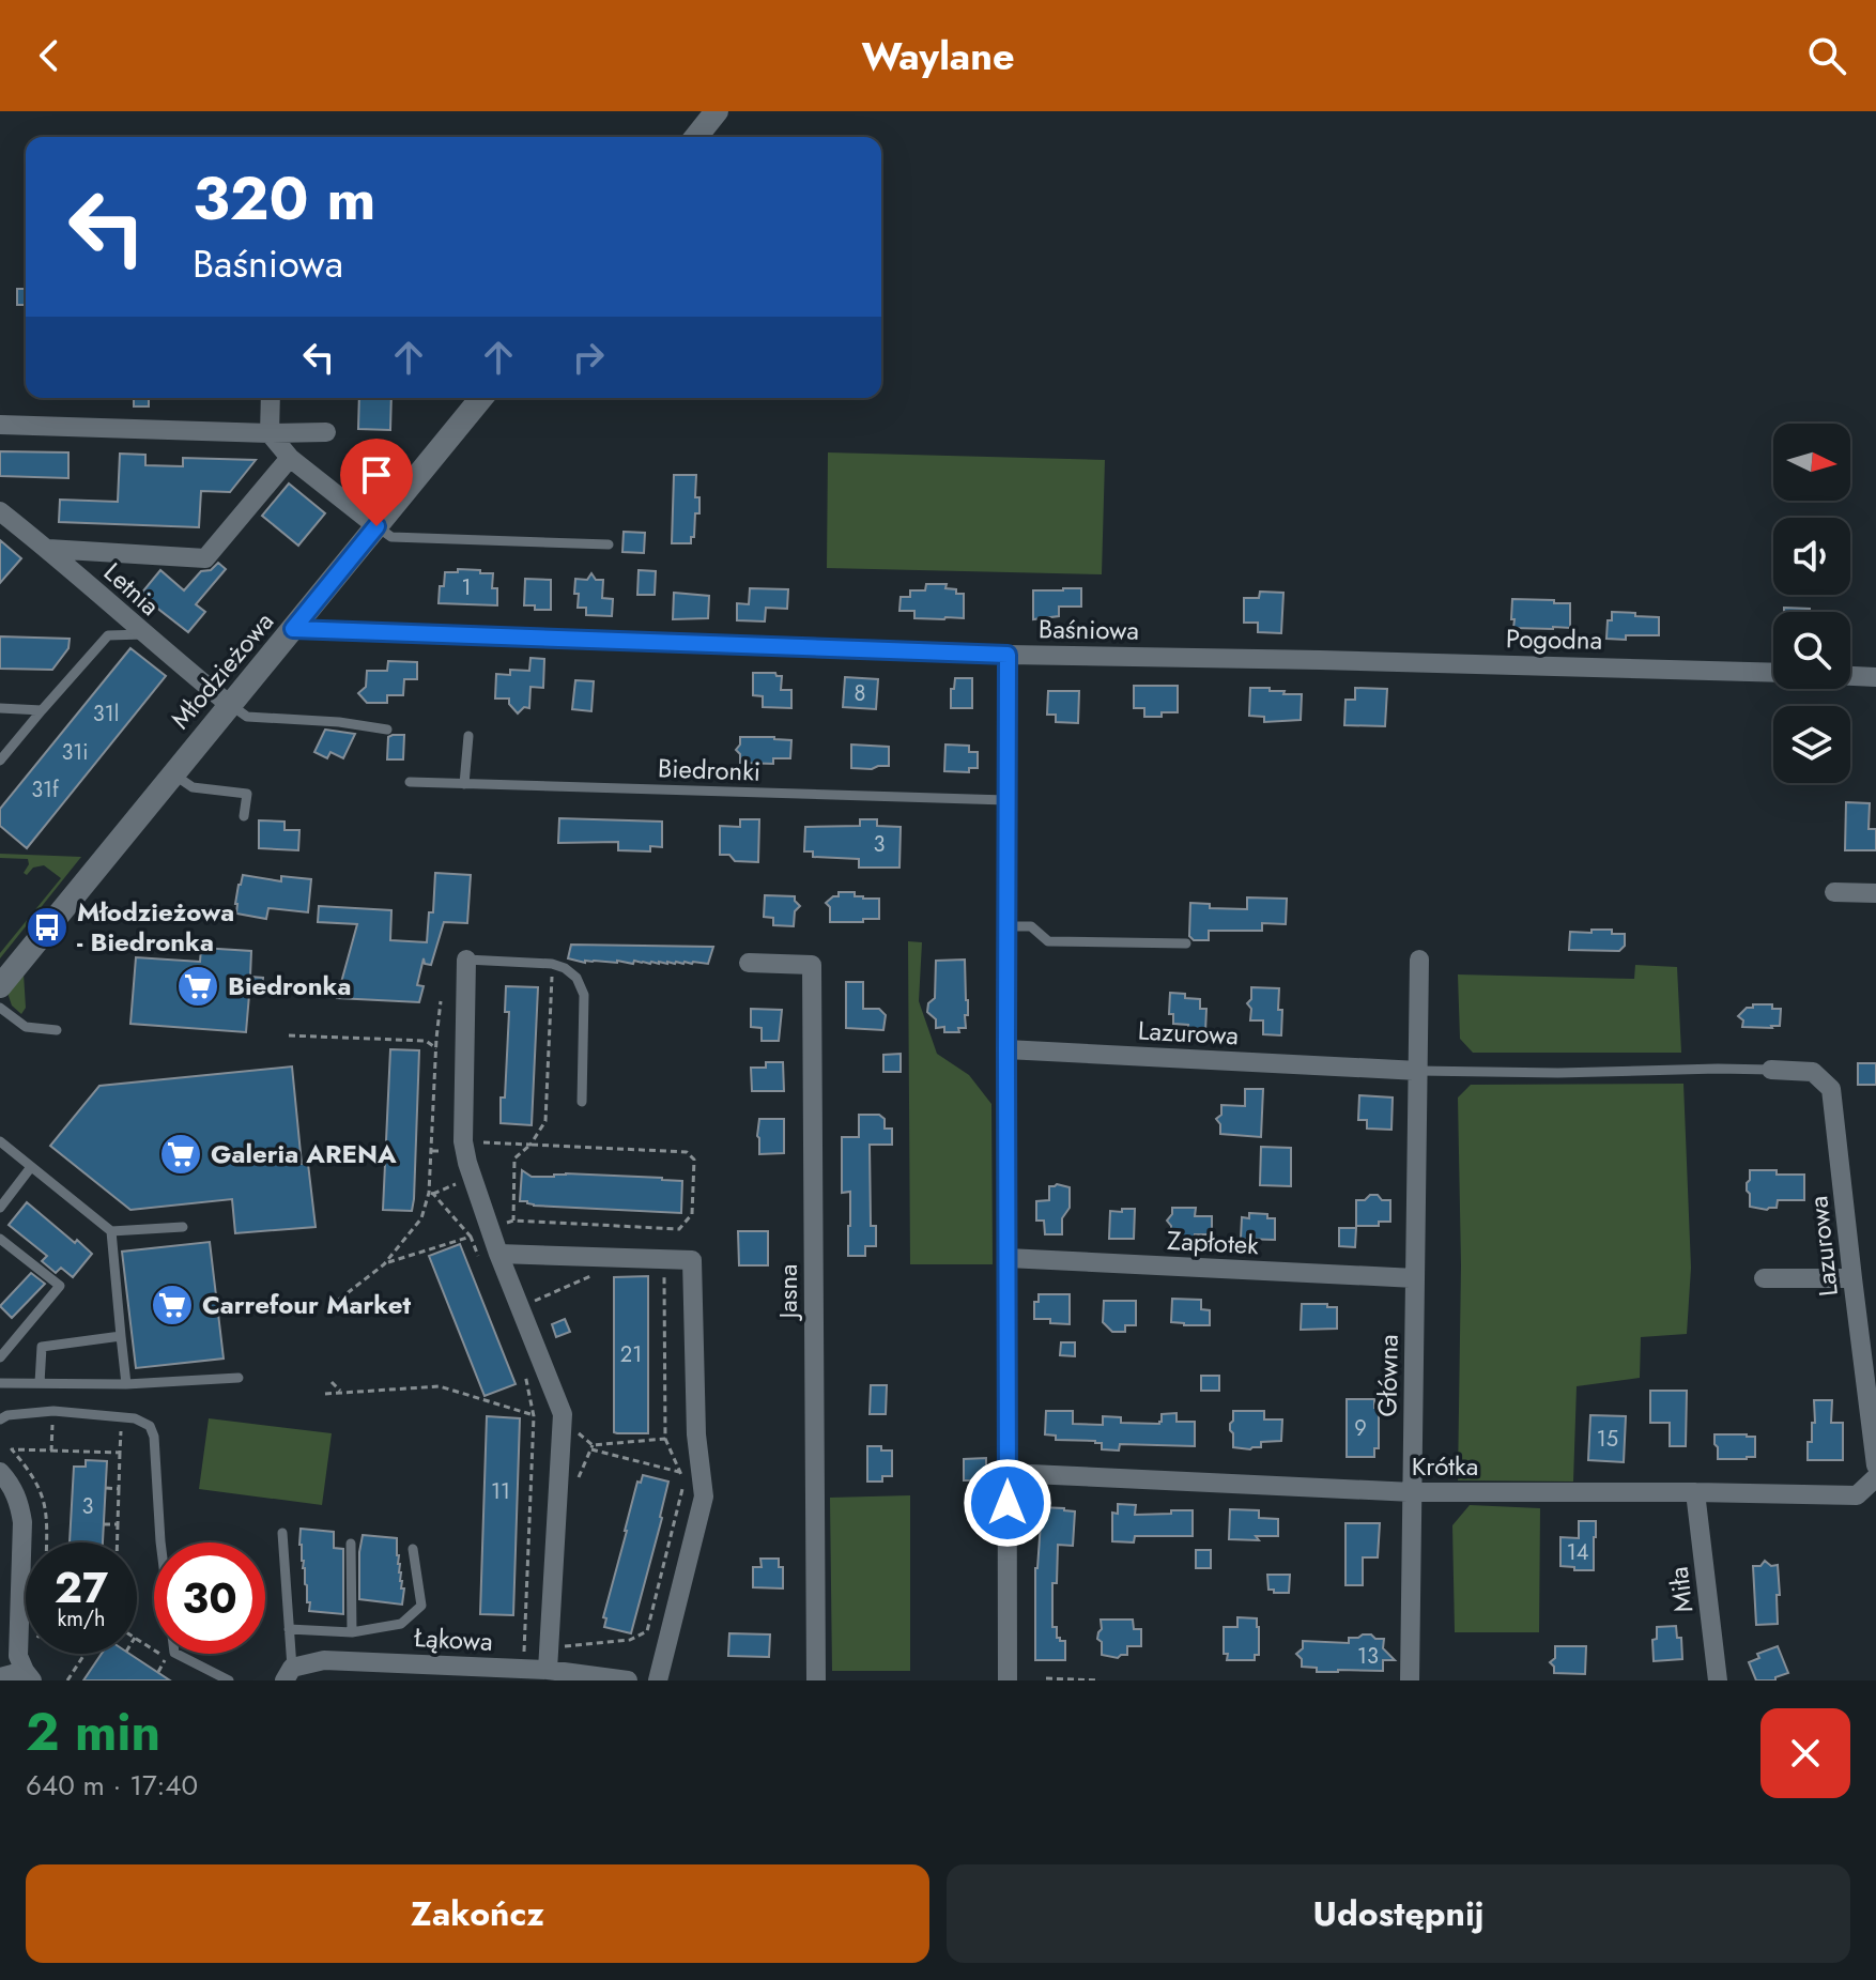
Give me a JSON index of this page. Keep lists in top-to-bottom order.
{
  "streets": {
    "street": [
      "Letnia",
      "Baśniowa",
      "Pogodna",
      "Młodzieżowa",
      "Lazurowa",
      "Zapłotek",
      "Jasna",
      "Główna",
      "Krótka",
      "Miła",
      "Łąkowa"
    ],
    "lane": ["Biedronki"]
  },
  "crossings": [
    ["Letnia", "Młodzieżowa"],
    ["Baśniowa", "Pogodna"],
    ["Baśniowa", "Młodzieżowa"],
    ["Lazurowa", "Główna"],
    ["Zapłotek", "Główna"],
    ["Główna", "Krótka"],
    ["Krótka", "Miła"]
  ],
  "places": {
    "bus stop": ["Młodzieżowa - Biedronka"],
    "supermarket": ["Biedronka", "Galeria ARENA", "Carrefour Market"]
  },
  "house_numbers": [
    "1",
    "8",
    "31l",
    "31i",
    "31f",
    "3",
    "21",
    "9",
    "15",
    "11",
    "3",
    "14",
    "13"
  ],
  "north": "right",
  "page": {
    "header": "Waylane",
    "turn": ["320 m", "Baśniowa"],
    "speed": "27 km/h",
    "limit": "30",
    "heading": ["2 min", "640 m · 17:40"],
    "buttons": ["Zakończ", "Udostępnij"]
  }
}
